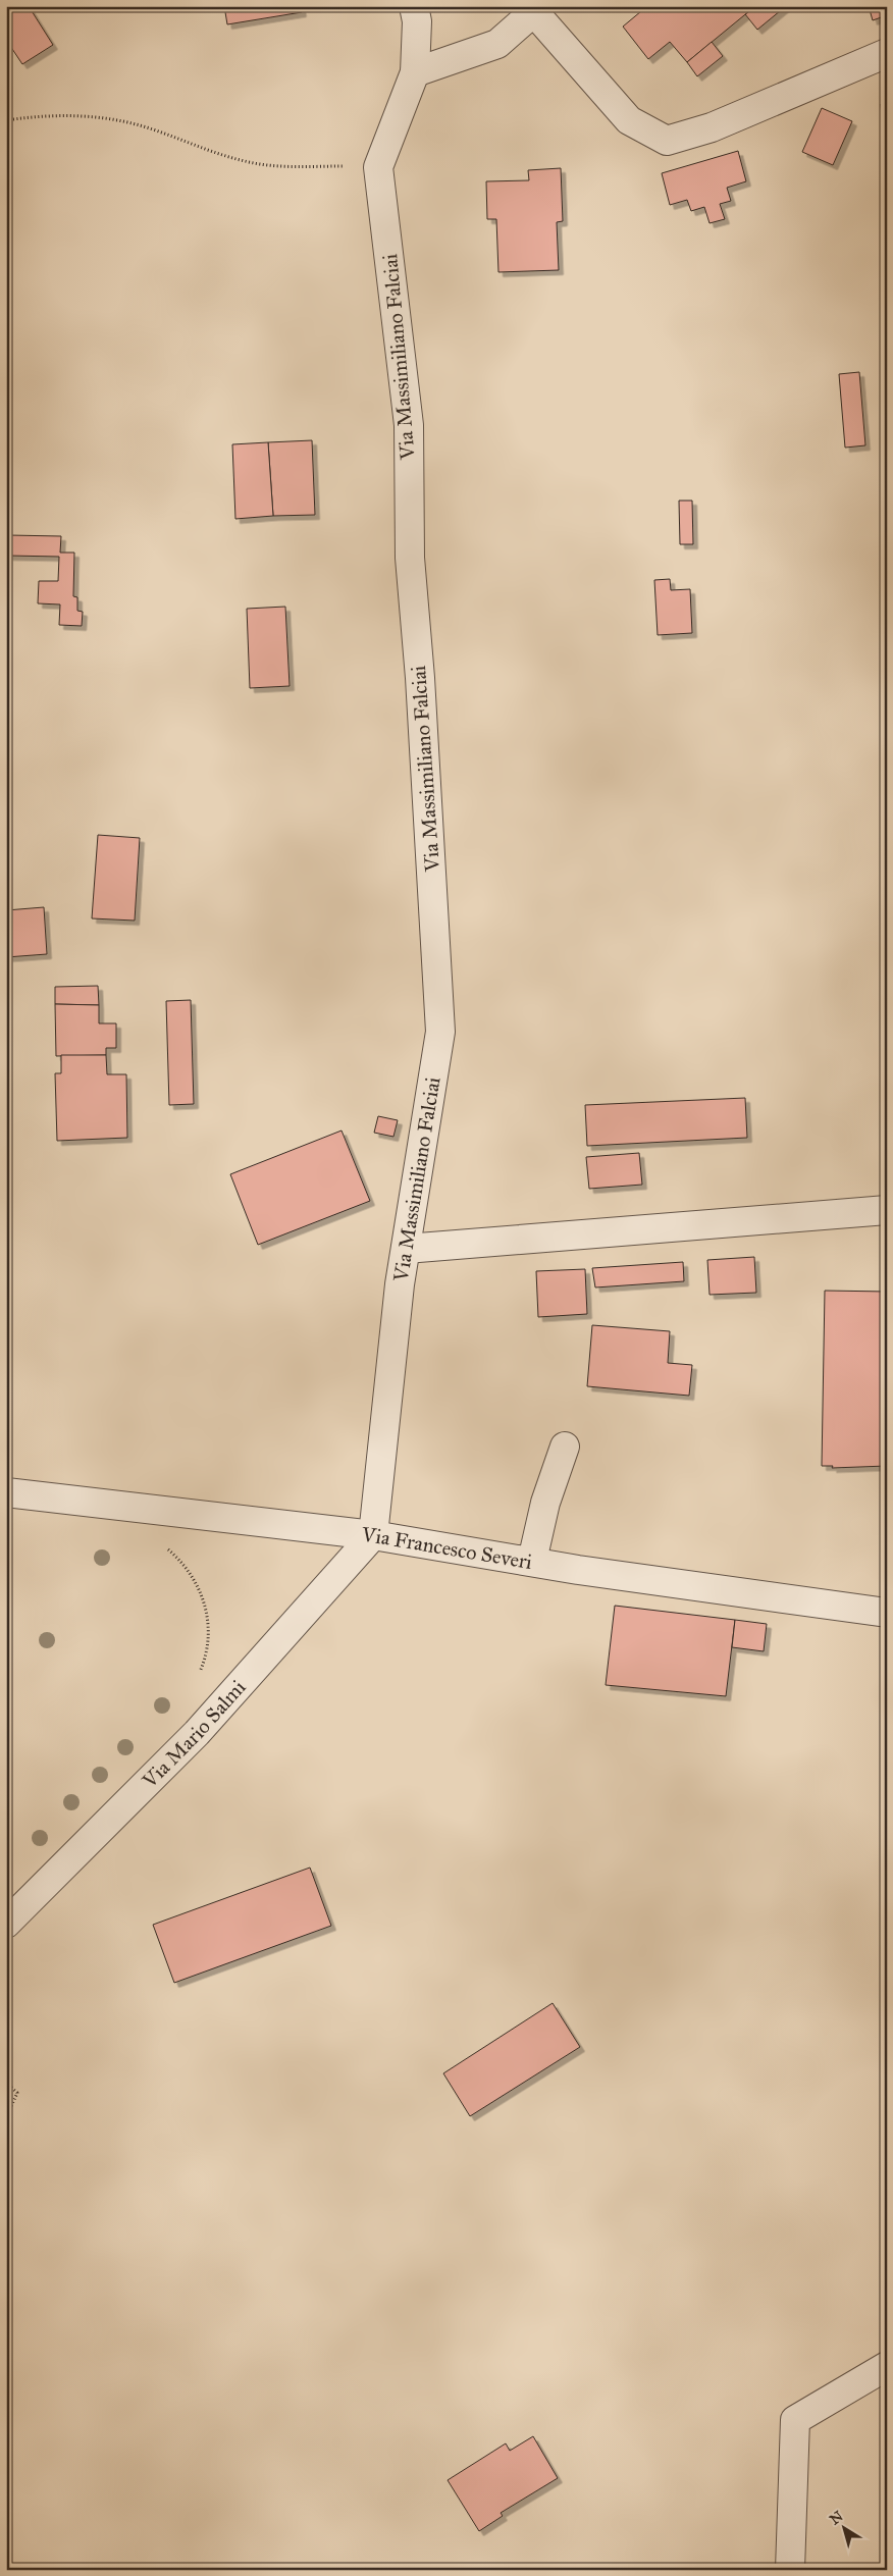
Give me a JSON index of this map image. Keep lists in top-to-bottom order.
{
  "streets": {
    "street": ["Via Massimiliano Falciai", "Via Francesco Severi", "Via Mario Salmi"]
  },
  "crossings": [
    ["Via Massimiliano Falciai", "Via Francesco Severi"],
    ["Via Massimiliano Falciai", "Via Mario Salmi"],
    ["Via Francesco Severi", "Via Mario Salmi"]
  ],
  "north": "top left"
}
